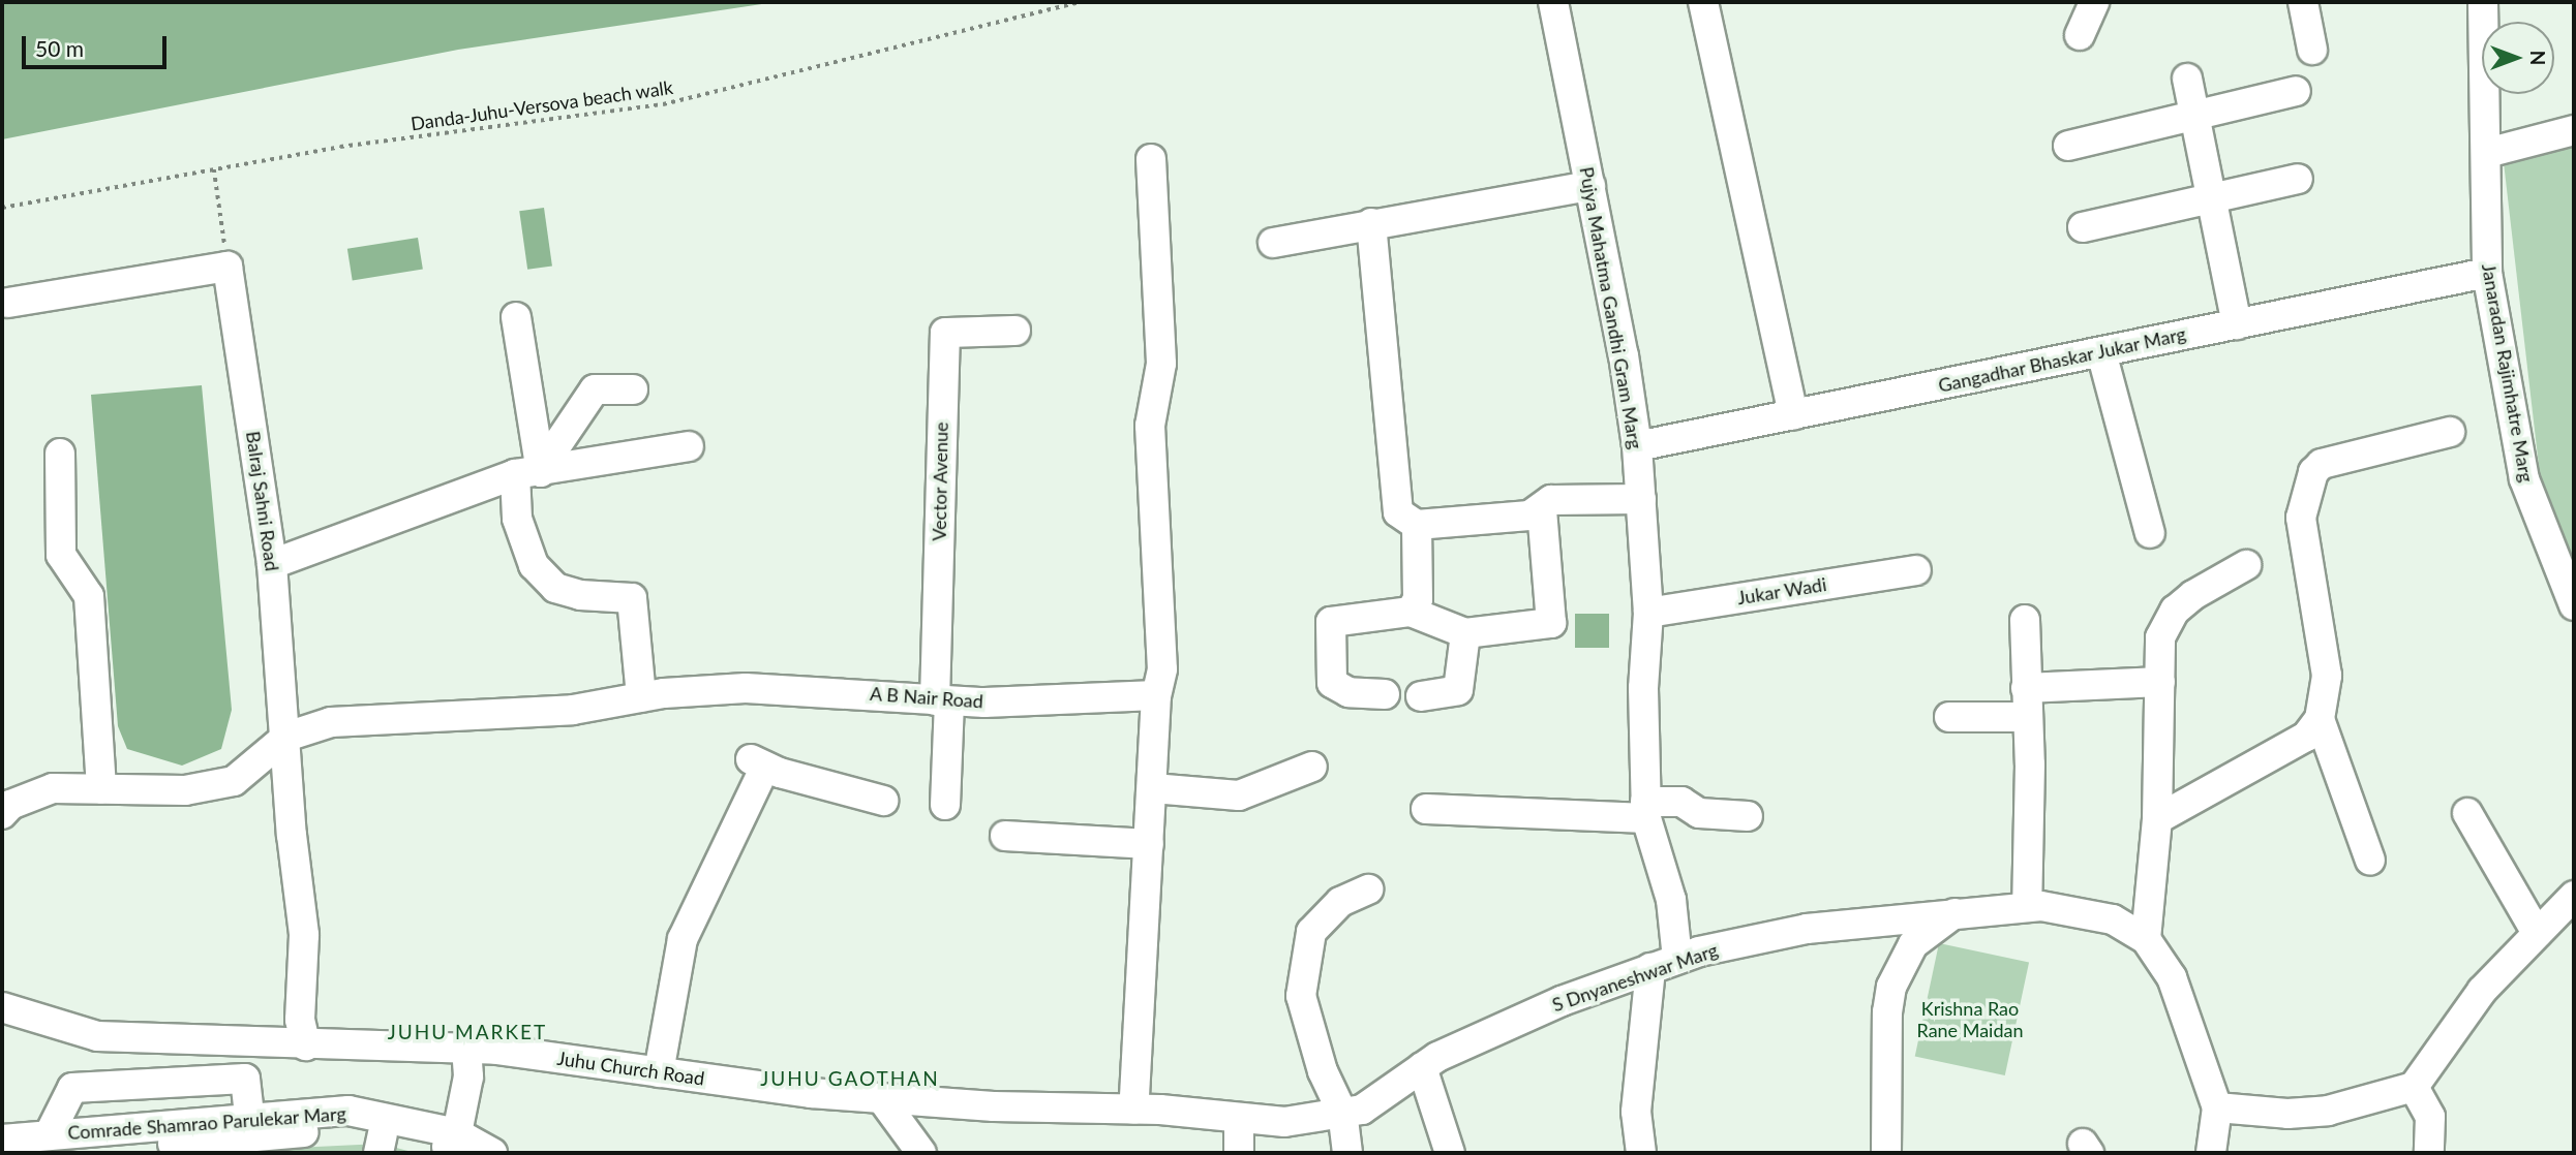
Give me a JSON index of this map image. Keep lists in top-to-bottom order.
{
  "streets": {
    "street": [
      "Pujya Mahatma Gandhi Gram Marg",
      "Gangadhar Bhaskar Jukar Marg",
      "Janaradan Rajimhatre Marg",
      "Vector Avenue",
      "Balraj Sahni Road",
      "Jukar Wadi",
      "A B Nair Road",
      "S Dnyaneshwar Marg",
      "Juhu Church Road",
      "Comrade Shamrao Parulekar Marg"
    ],
    "path": ["Danda-Juhu-Versova beach walk"]
  },
  "crossings": [
    ["Pujya Mahatma Gandhi Gram Marg", "Gangadhar Bhaskar Jukar Marg"],
    ["Pujya Mahatma Gandhi Gram Marg", "Jukar Wadi"],
    ["Pujya Mahatma Gandhi Gram Marg", "S Dnyaneshwar Marg"],
    ["Gangadhar Bhaskar Jukar Marg", "Janaradan Rajimhatre Marg"],
    ["Vector Avenue", "A B Nair Road"],
    ["Balraj Sahni Road", "A B Nair Road"],
    ["Balraj Sahni Road", "Juhu Church Road"],
    ["S Dnyaneshwar Marg", "Juhu Church Road"]
  ],
  "districts": ["JUHU MARKET", "JUHU GAOTHAN"],
  "parks": ["Krishna Rao Rane Maidan"],
  "scale_bar": "50 m",
  "north": "right"
}
